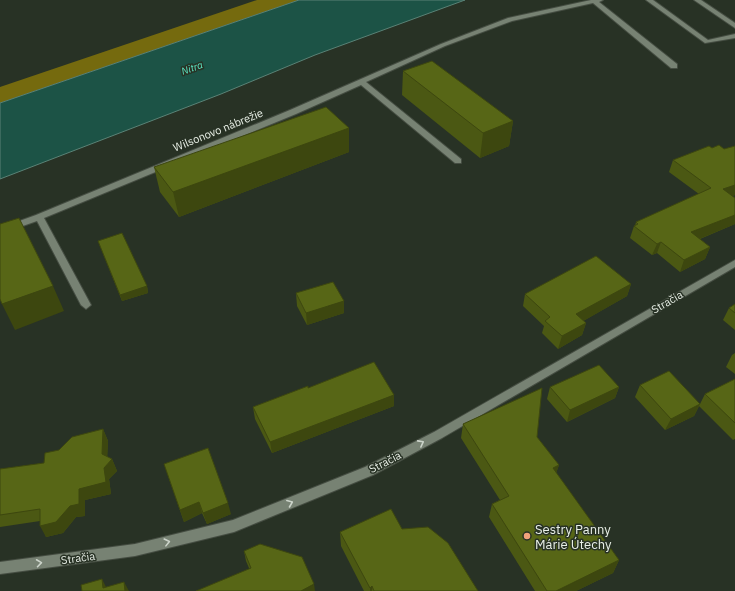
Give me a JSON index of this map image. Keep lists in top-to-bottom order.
{
  "streets": {
    "street": ["Wilsonovo nábrežie", "Stračia"]
  },
  "one_way": ["Stračia"],
  "water": ["Nitra"],
  "places": ["Sestry Panny Márie Útechy"]
}
